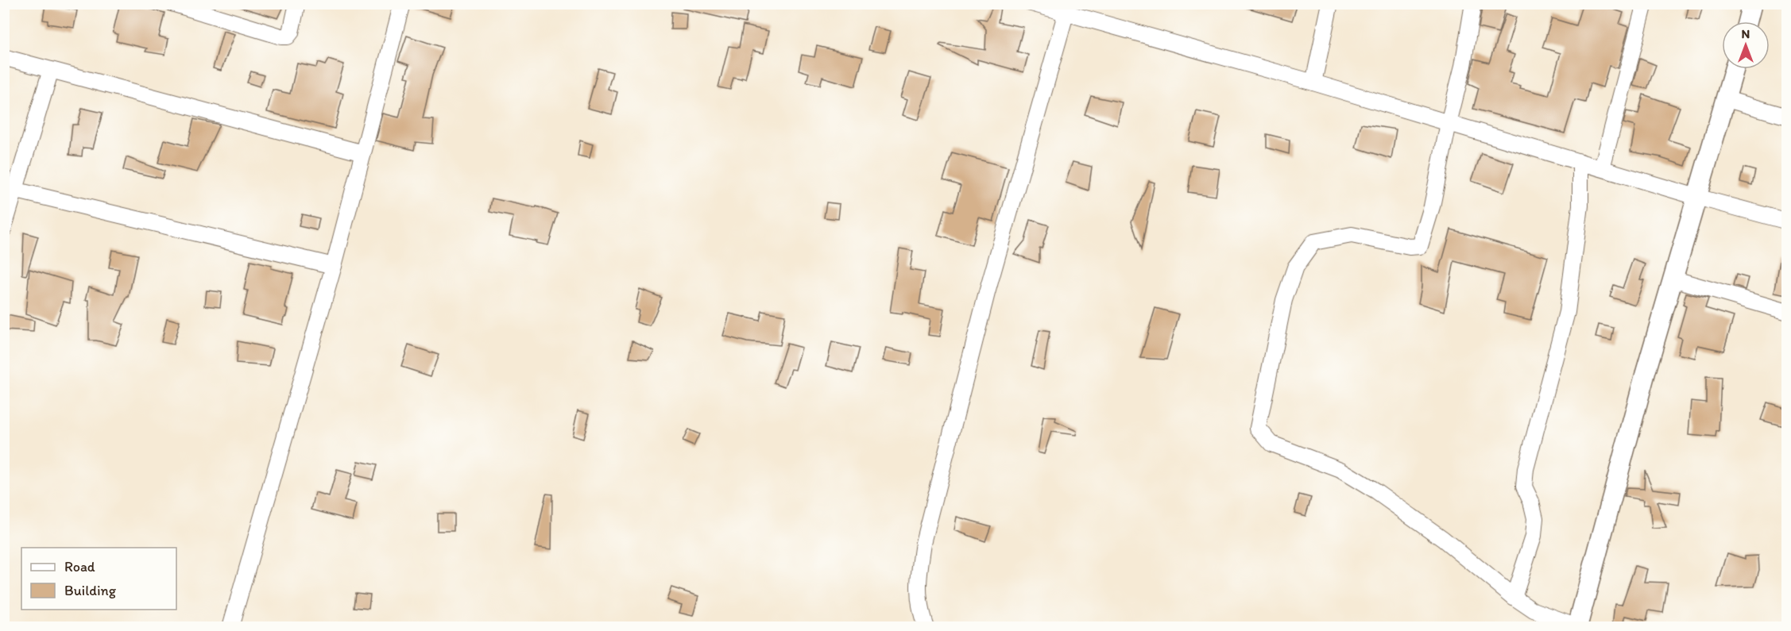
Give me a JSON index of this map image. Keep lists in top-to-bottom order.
{
  "legend": ["Road", "Building"],
  "north": "top"
}
